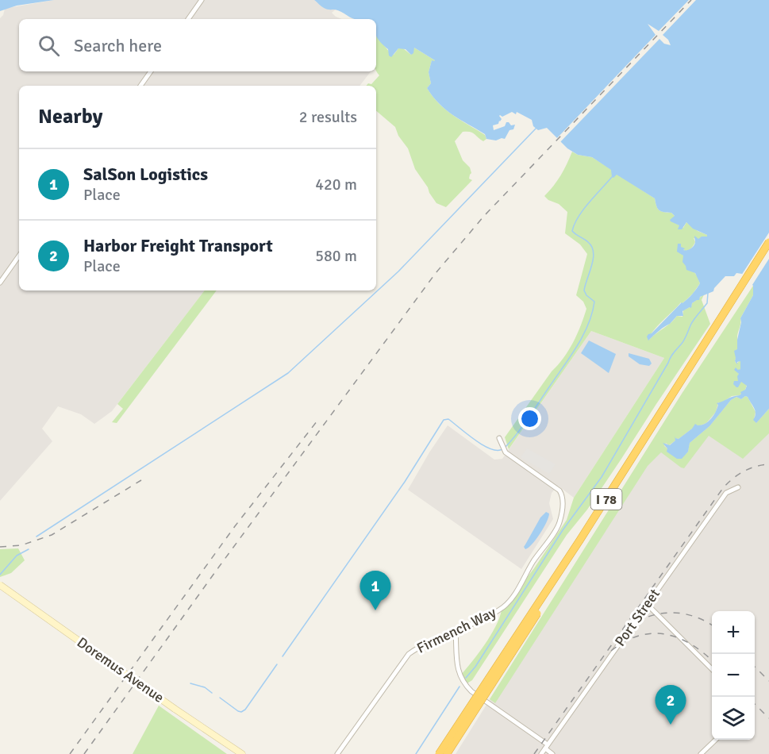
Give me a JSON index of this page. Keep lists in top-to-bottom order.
{
  "streets": {
    "highway": ["I 78"],
    "main road": ["Doremus Avenue"],
    "street": ["Port Street", "Firmench Way"]
  },
  "page": {
    "search": "Search here",
    "heading": ["Nearby", "2 results"],
    "list": [
      {
        "mark": "1",
        "name": "SalSon Logistics",
        "note": "Place",
        "value": "420 m"
      },
      {
        "mark": "2",
        "name": "Harbor Freight Transport",
        "note": "Place",
        "value": "580 m"
      }
    ],
    "pins": ["1", "2"],
    "map_buttons": ["+", "−"]
  }
}
